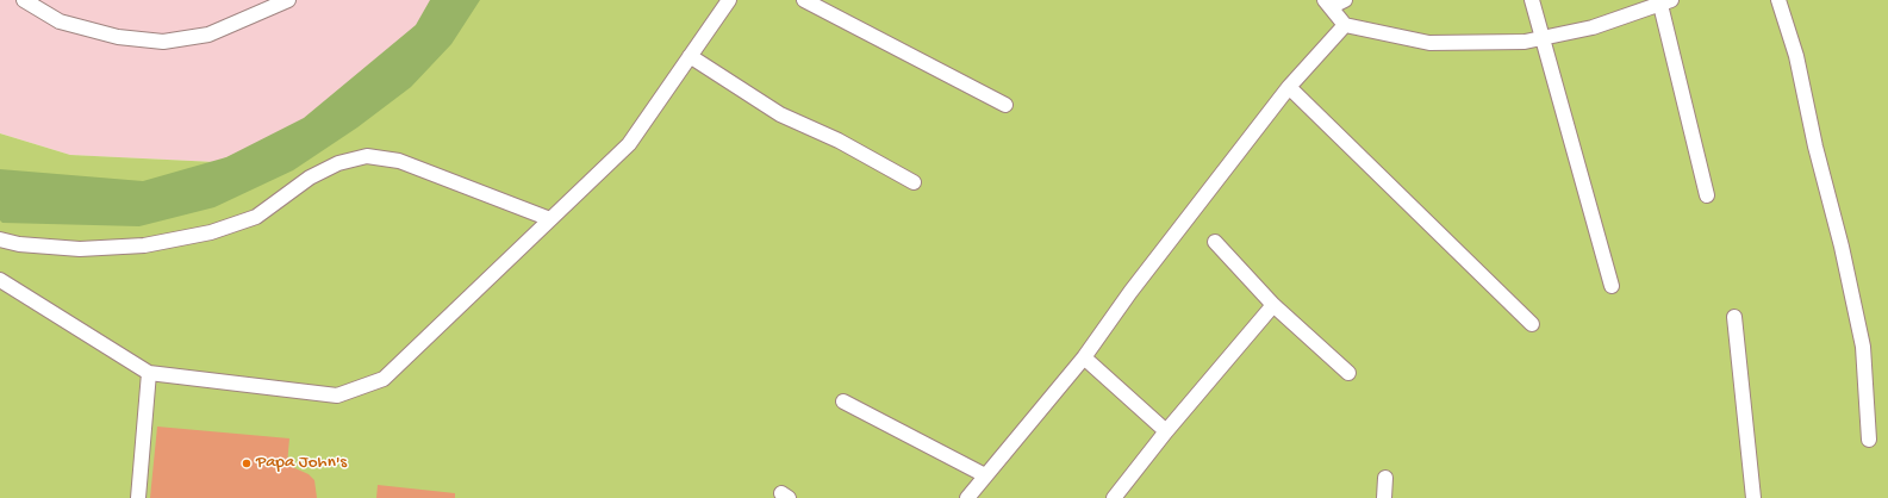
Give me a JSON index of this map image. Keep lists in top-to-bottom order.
{
  "places": ["Papa John's"]
}
